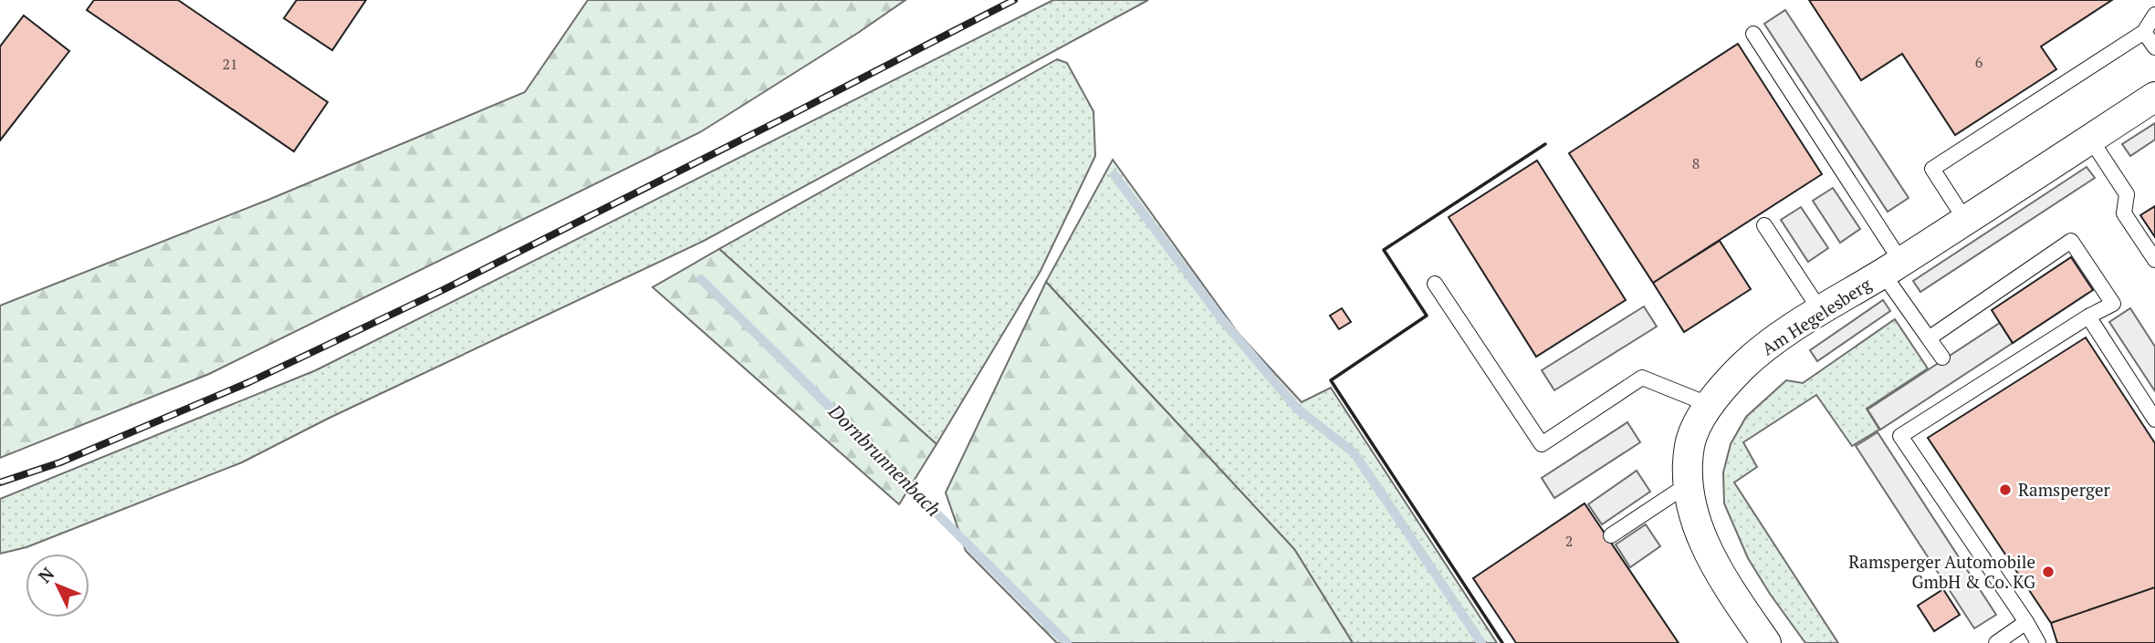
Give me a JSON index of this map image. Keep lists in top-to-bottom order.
{
  "streets": {
    "street": ["Am Hegelesberg"]
  },
  "water": ["Dornbrunnenbach"],
  "places": ["Ramsperger", "Ramsperger Automobile GmbH & Co. KG"],
  "house_numbers": [
    "6",
    "21",
    "8",
    "2"
  ],
  "north": "top left"
}
